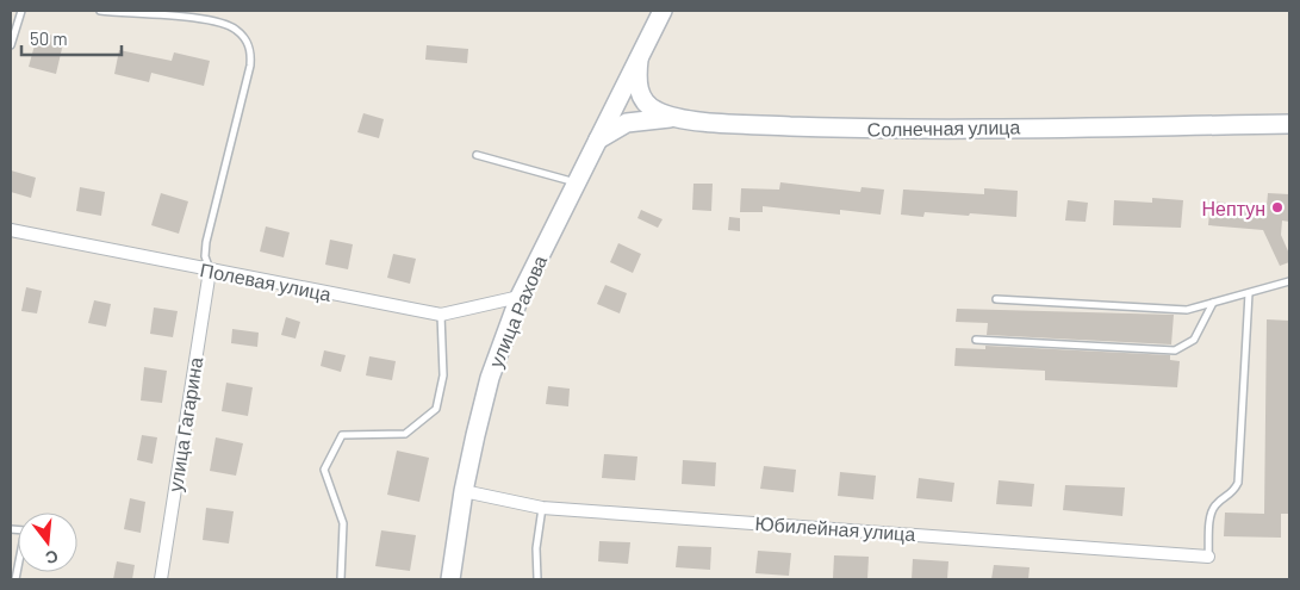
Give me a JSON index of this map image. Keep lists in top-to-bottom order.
{
  "streets": {
    "main road": ["Солнечная улица", "улица Рахова"],
    "street": ["Полевая улица", "улица Гагарина", "Юбилейная улица"]
  },
  "crossings": [
    ["Солнечная улица", "улица Рахова"],
    ["Полевая улица", "улица Рахова"],
    ["Полевая улица", "улица Гагарина"],
    ["улица Рахова", "Юбилейная улица"]
  ],
  "places": ["Нептун"],
  "scale_bar": "50 m",
  "north": "bottom"
}
